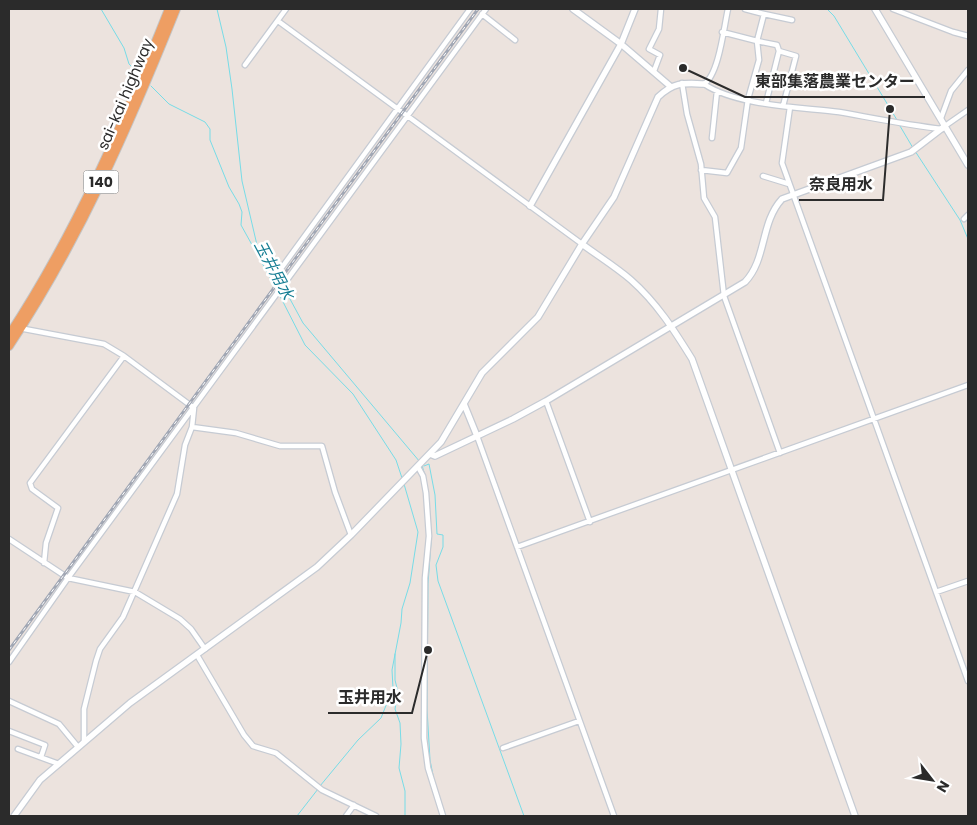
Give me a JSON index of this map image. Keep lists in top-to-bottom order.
{
  "streets": {
    "highway": ["sai-kai highway", "140"]
  },
  "water": ["玉井用水"],
  "places": ["東部集落農業センター", "奈良用水", "玉井用水"],
  "north": "bottom right"
}
